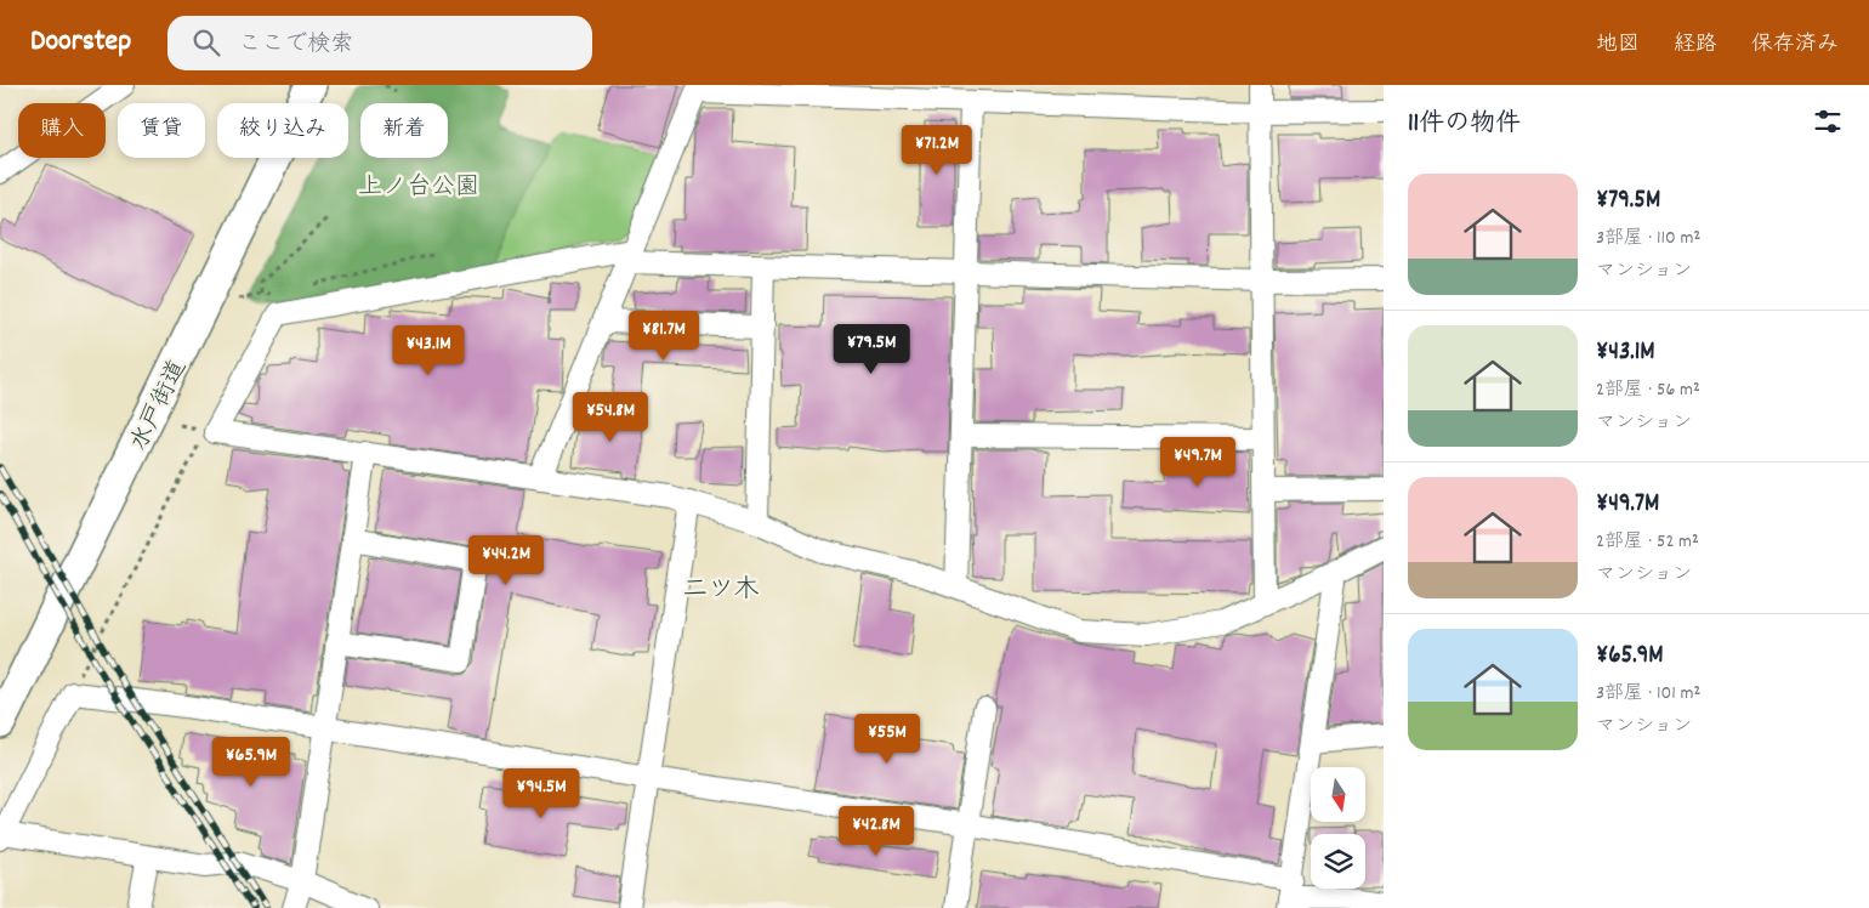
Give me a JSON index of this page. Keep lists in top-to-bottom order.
{
  "streets": {
    "highway": ["水戸街道"]
  },
  "districts": ["二ツ木"],
  "parks": ["上ノ台公園"],
  "north": "bottom",
  "page": {
    "header": "Doorstep",
    "search": "ここで検索",
    "nav": ["地図", "経路", "保存済み"],
    "heading": "11件の物件",
    "chip": [
      "購入",
      "賃貸",
      "絞り込み",
      "新着"
    ],
    "price": [
      "¥71.2M",
      "¥81.7M",
      "¥79.5M",
      "¥43.1M",
      "¥54.8M",
      "¥49.7M",
      "¥44.2M",
      "¥55M",
      "¥65.9M",
      "¥94.5M",
      "¥42.8M"
    ],
    "list": [
      {
        "name": "¥79.5M",
        "note": "3部屋 · 110 m² · マンション"
      },
      {
        "name": "¥43.1M",
        "note": "2部屋 · 56 m² · マンション"
      },
      {
        "name": "¥49.7M",
        "note": "2部屋 · 52 m² · マンション"
      },
      {
        "name": "¥65.9M",
        "note": "3部屋 · 101 m² · マンション"
      }
    ]
  }
}
